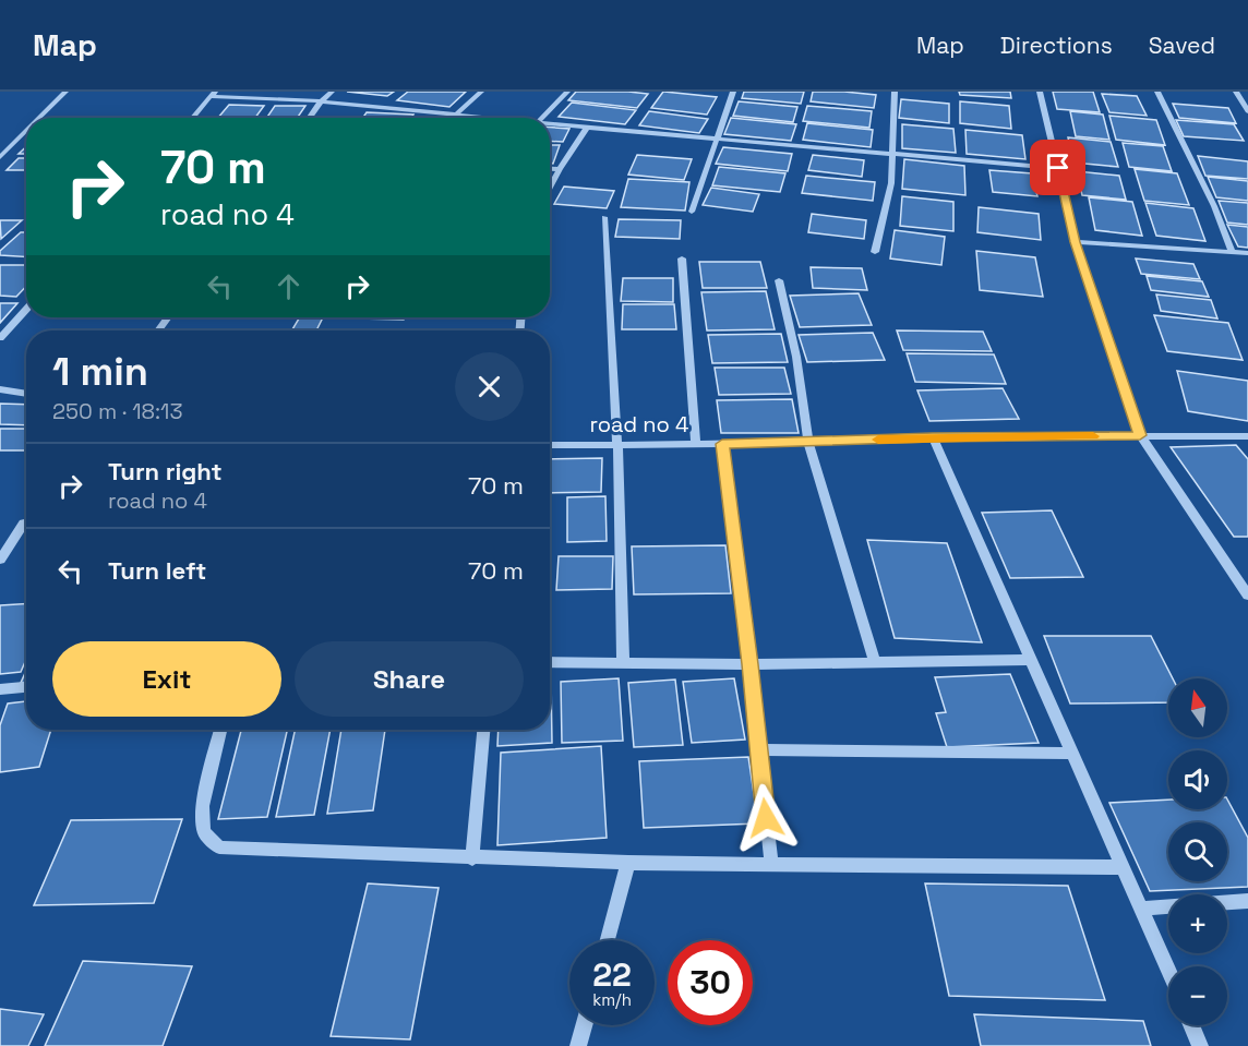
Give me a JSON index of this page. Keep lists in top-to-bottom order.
{
  "streets": {
    "street": ["road no 4"]
  },
  "north": "top",
  "page": {
    "header": "Map",
    "nav": ["Map", "Directions", "Saved"],
    "turn": ["70 m", "road no 4"],
    "heading": ["1 min", "250 m · 18:13"],
    "list": [
      {
        "name": "Turn right",
        "note": "road no 4",
        "value": "70 m"
      },
      {
        "name": "Turn left",
        "value": "70 m"
      }
    ],
    "buttons": ["Exit", "Share"],
    "map_buttons": ["+", "−"],
    "speed": "22 km/h",
    "limit": "30"
  }
}
